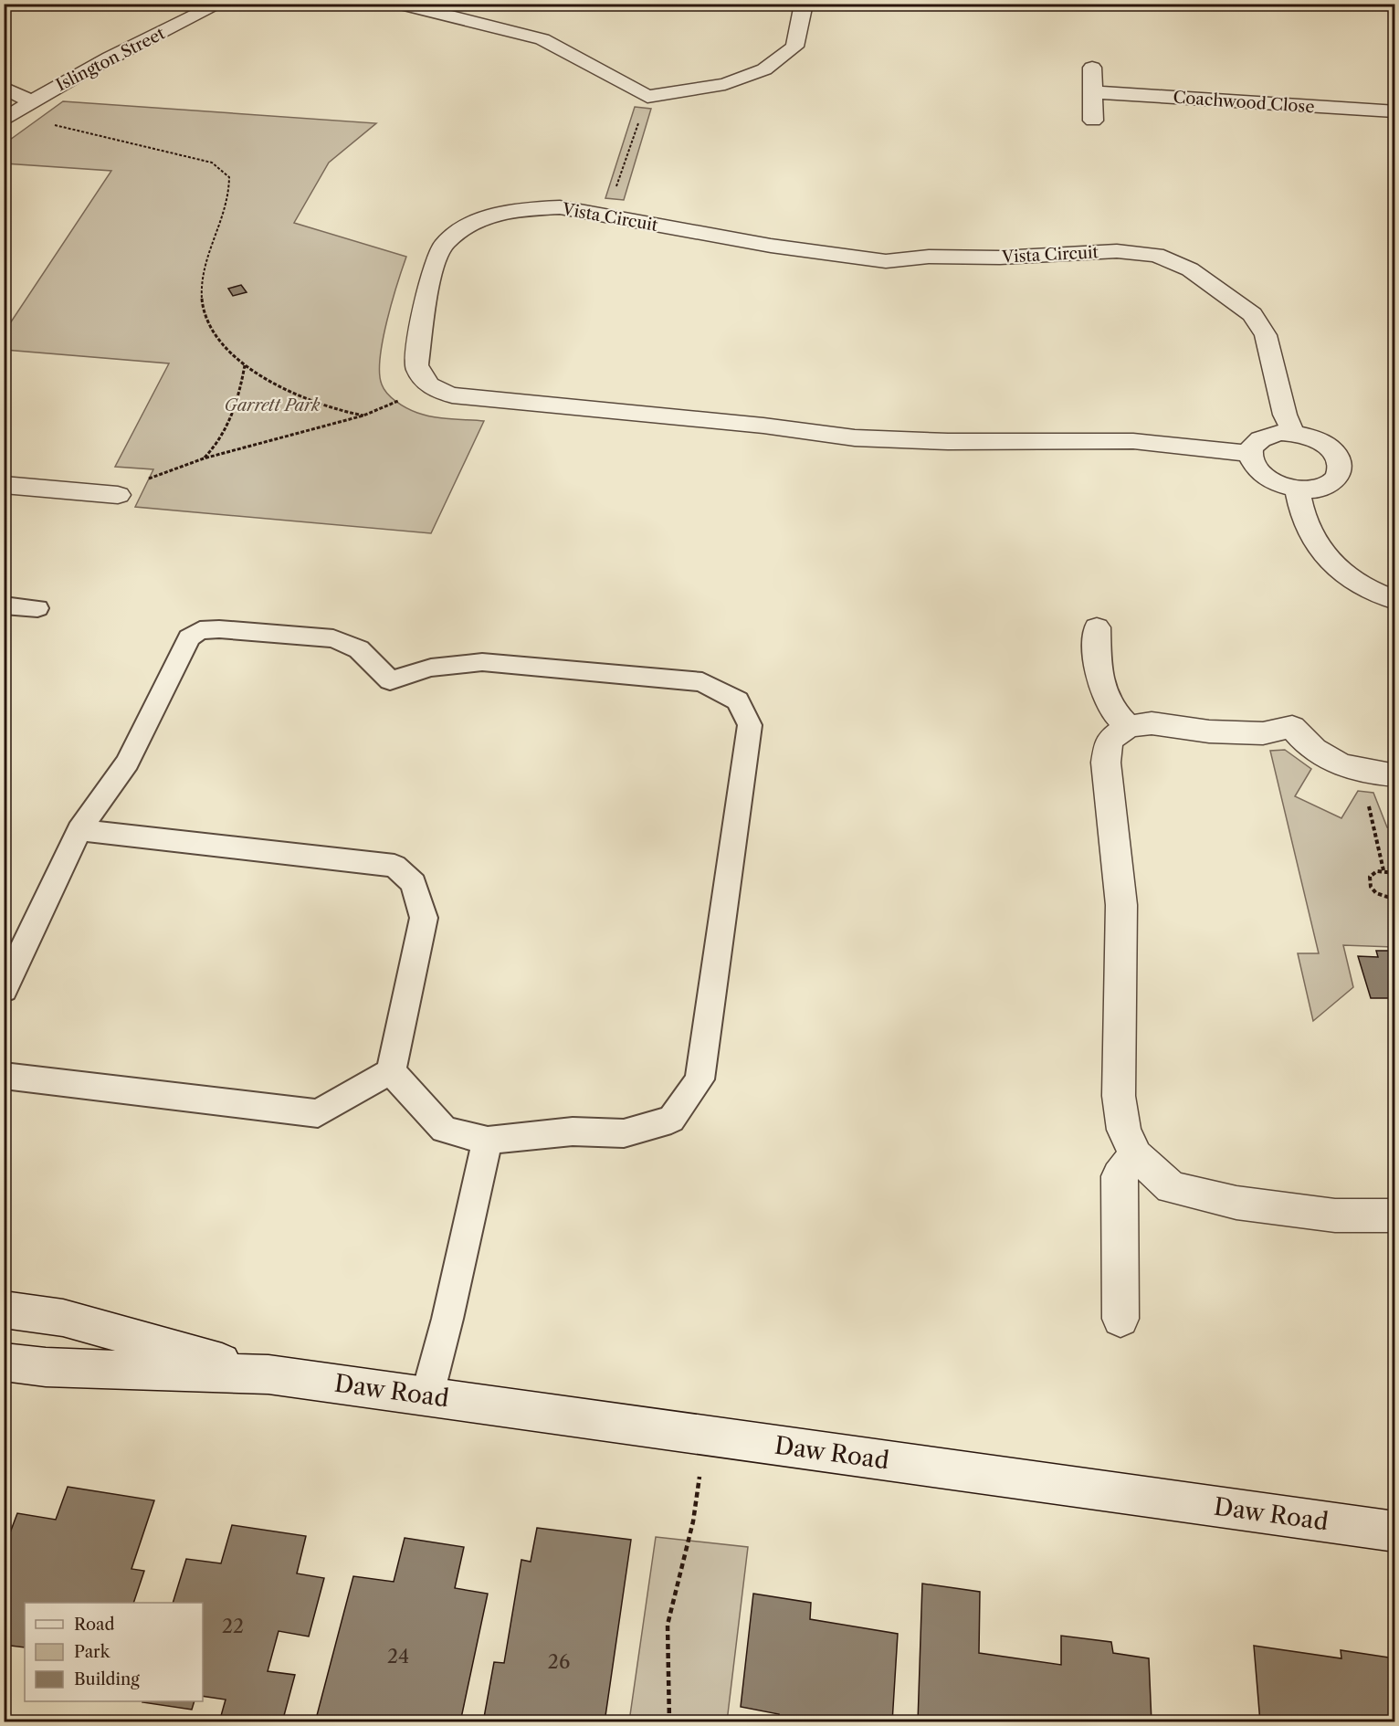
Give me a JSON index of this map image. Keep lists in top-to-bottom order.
{
  "streets": {
    "street": [
      "Islington Street",
      "Coachwood Close",
      "Vista Circuit",
      "Daw Road"
    ]
  },
  "parks": ["Garrett Park"],
  "house_numbers": ["22", "24", "26"],
  "legend": ["Road", "Park", "Building"]
}
